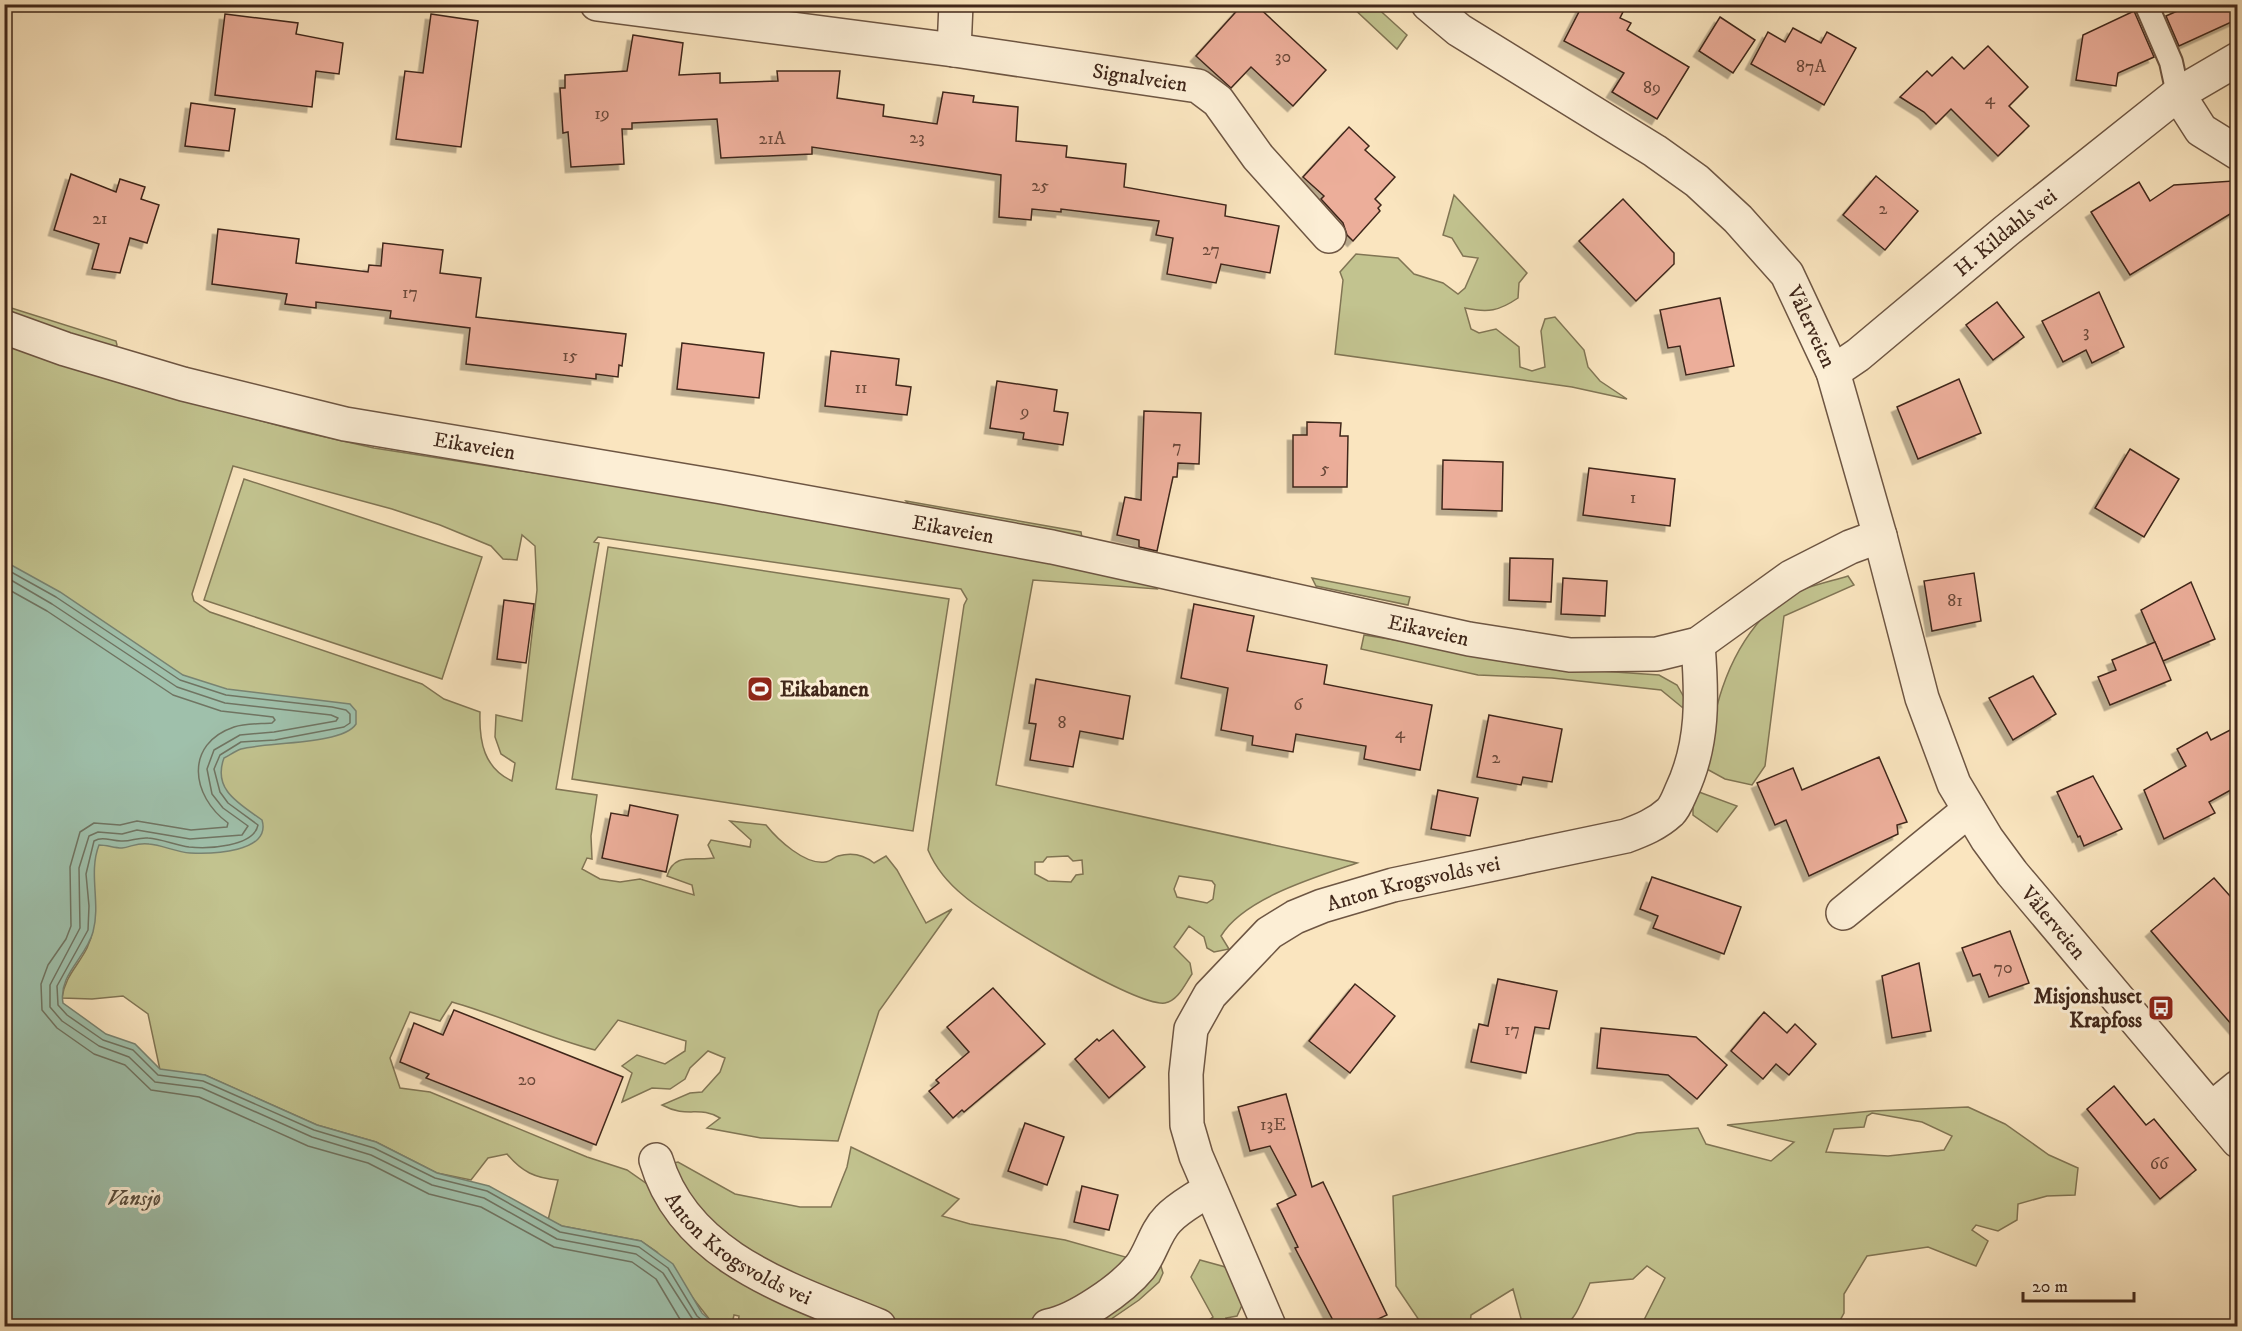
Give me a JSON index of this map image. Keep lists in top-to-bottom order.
{
  "streets": {
    "street": [
      "Signalveien",
      "H. Kildahls vei",
      "Vålerveien",
      "Eikaveien",
      "Anton Krogsvolds vei"
    ]
  },
  "crossings": [
    ["H. Kildahls vei", "Vålerveien"],
    ["Vålerveien", "Eikaveien"],
    ["Eikaveien", "Anton Krogsvolds vei"]
  ],
  "water": ["Vansjø"],
  "places": {
    "sports": ["Eikabanen"],
    "bus stop": ["Misjonshuset Krapfoss"]
  },
  "house_numbers": [
    "30",
    "87A",
    "89",
    "4",
    "19",
    "23",
    "21A",
    "25",
    "2",
    "21",
    "27",
    "17",
    "3",
    "15",
    "11",
    "9",
    "7",
    "5",
    "1",
    "81",
    "6",
    "8",
    "4",
    "2",
    "70",
    "17",
    "20",
    "13E",
    "66"
  ],
  "scale_bar": "20 m"
}
